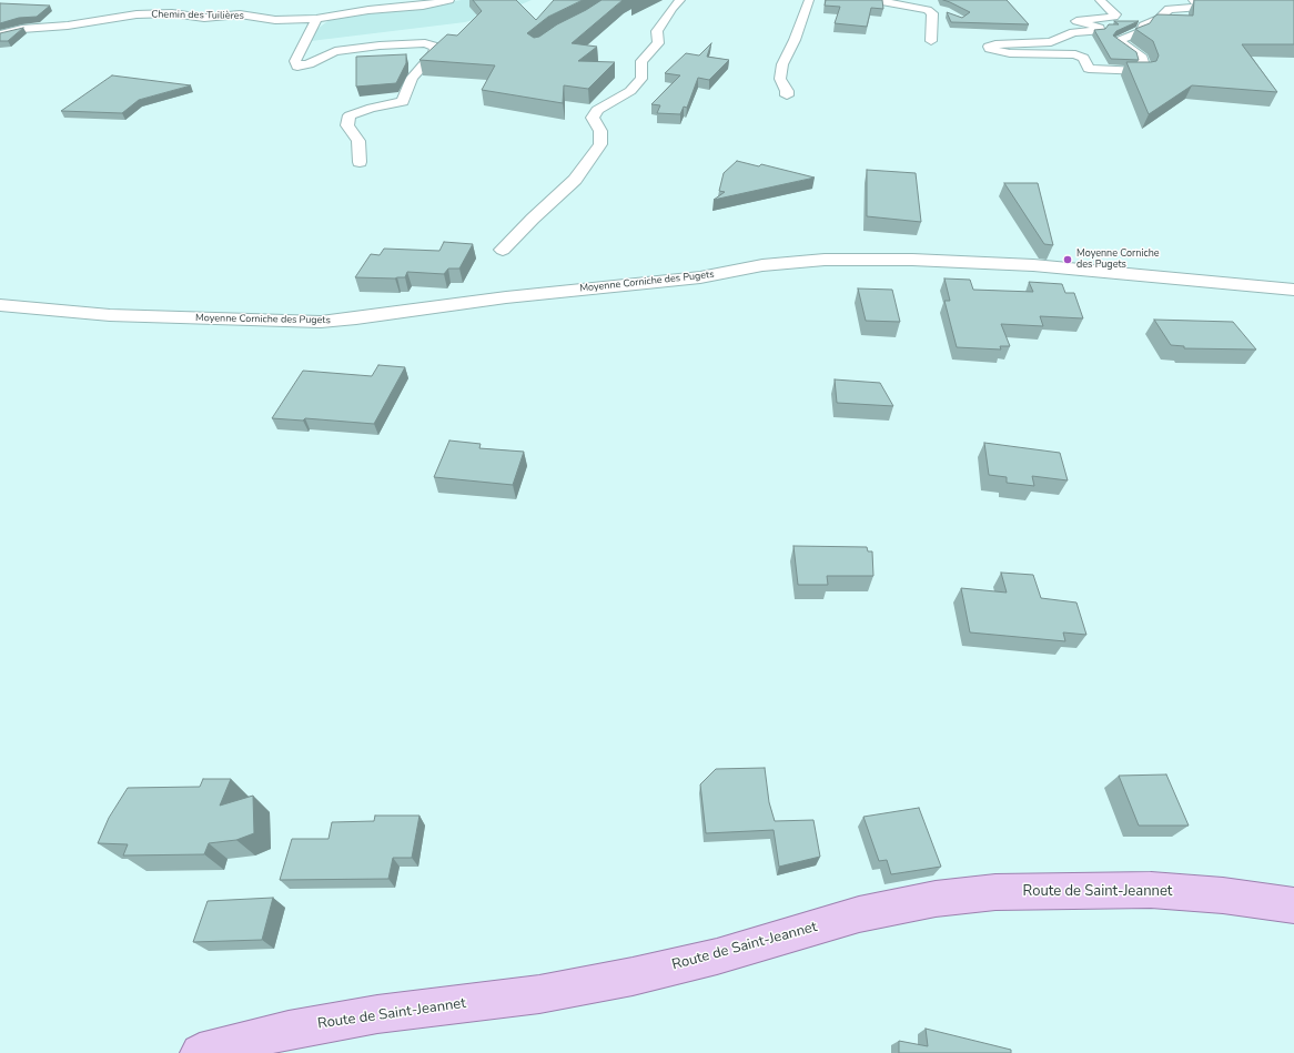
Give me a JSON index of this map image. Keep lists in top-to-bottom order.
{
  "streets": {
    "main road": ["Route de Saint-Jeannet"],
    "street": ["Chemin des Tuilières", "Moyenne Corniche des Pugets"]
  },
  "places": ["Moyenne Corniche des Pugets"]
}
